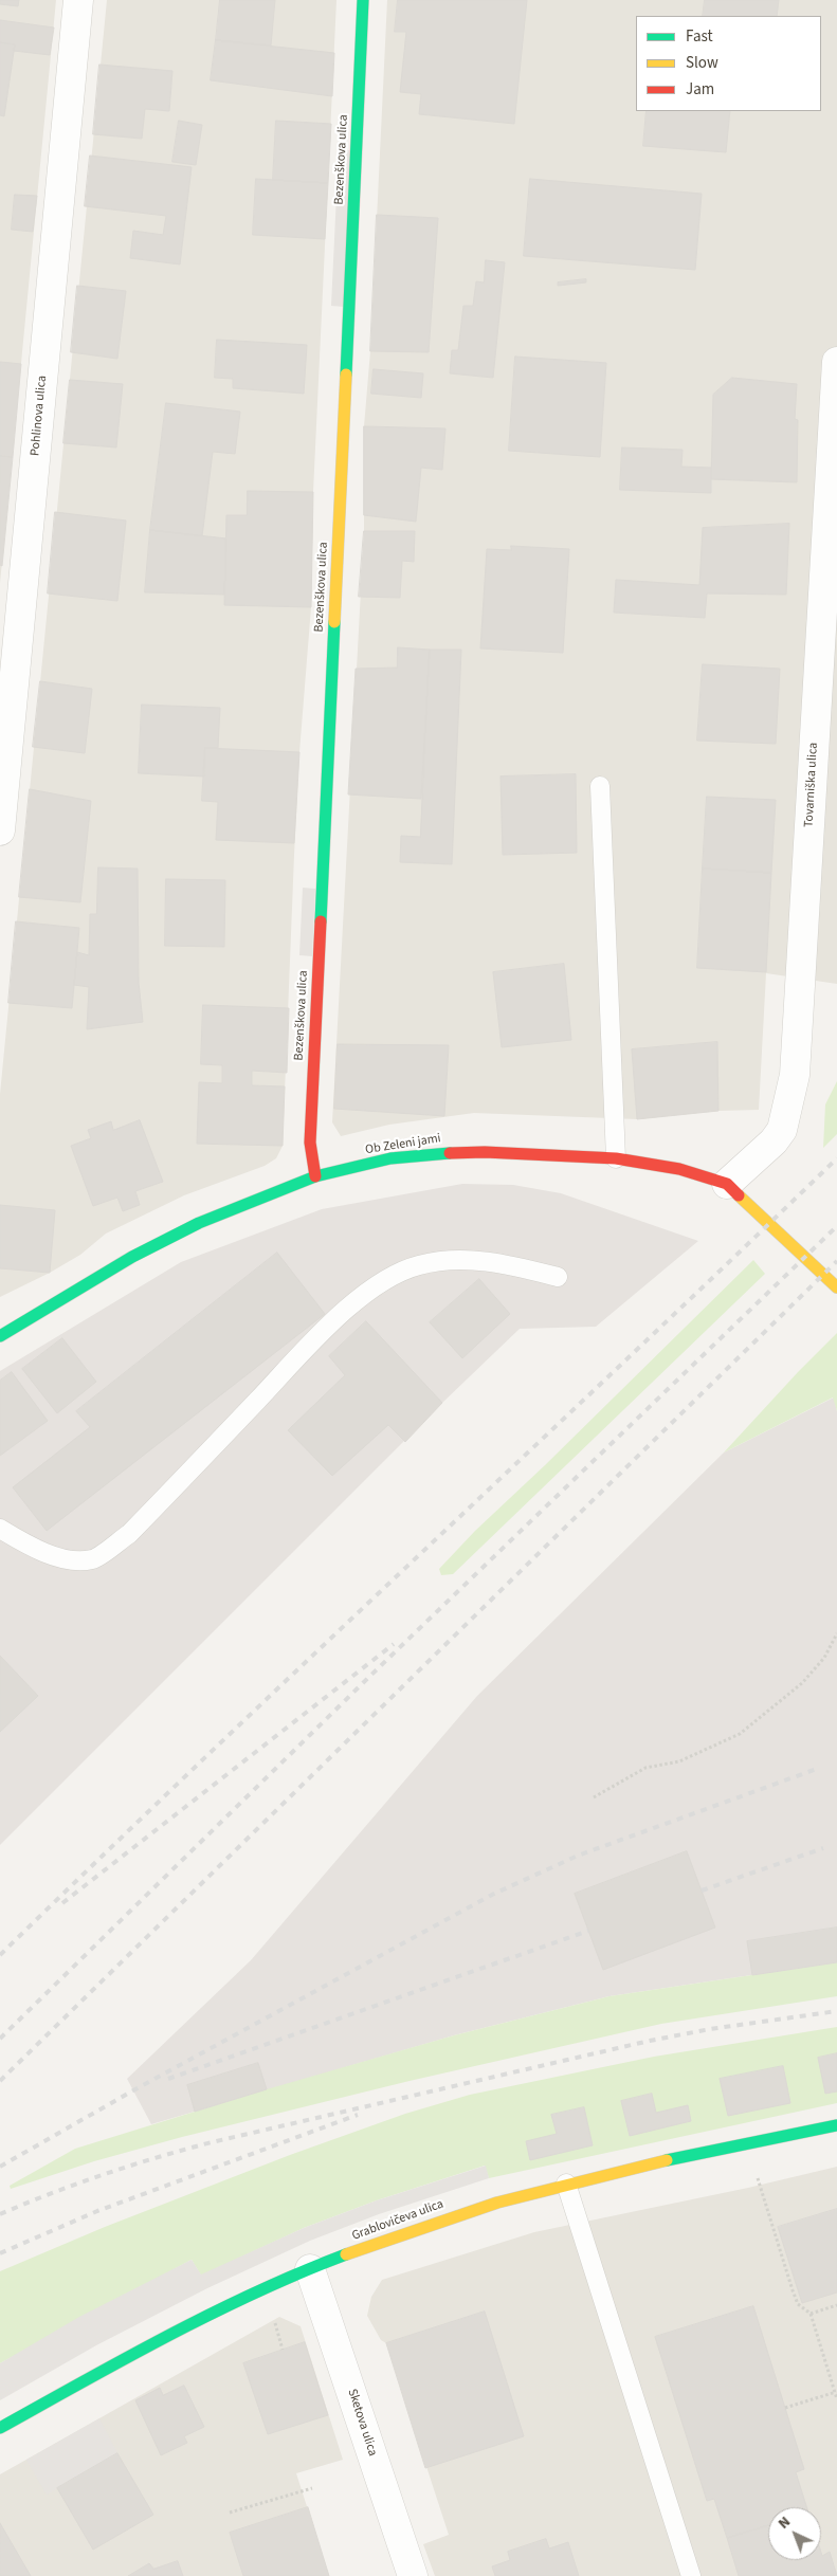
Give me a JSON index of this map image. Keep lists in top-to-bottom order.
{
  "streets": {
    "street": [
      "Bezenškova ulica",
      "Pohlinova ulica",
      "Tovarniška ulica",
      "Ob Zeleni jami",
      "Grablovičeva ulica",
      "Sketova ulica"
    ]
  },
  "crossings": [
    ["Bezenškova ulica", "Ob Zeleni jami"],
    ["Tovarniška ulica", "Ob Zeleni jami"],
    ["Grablovičeva ulica", "Sketova ulica"]
  ],
  "legend": ["Fast", "Slow", "Jam"],
  "north": "top left"
}
